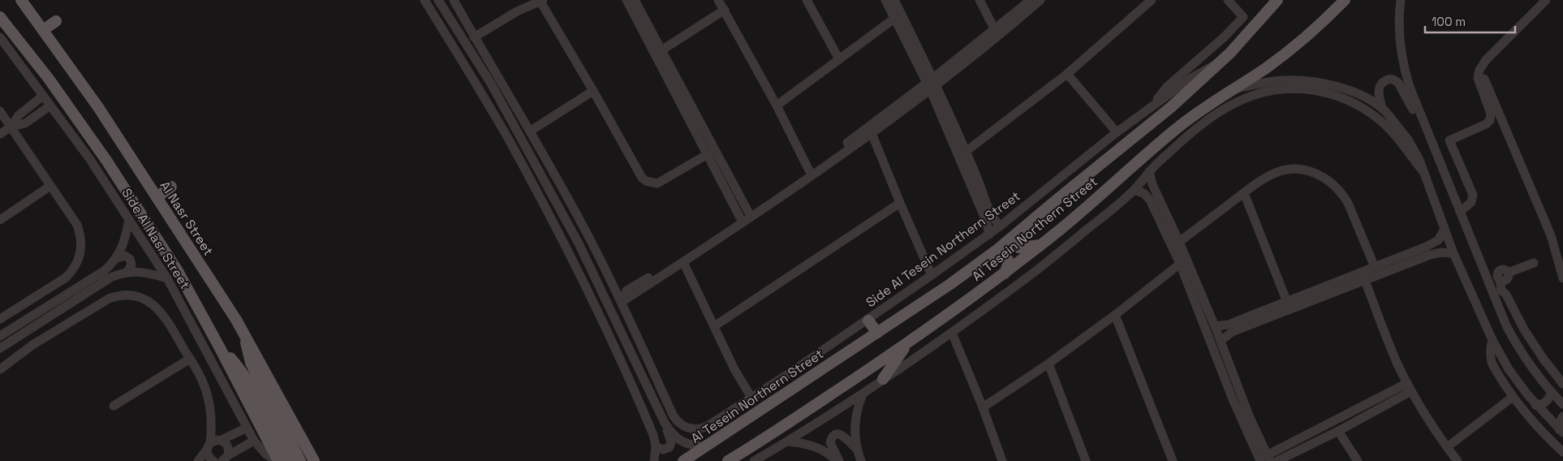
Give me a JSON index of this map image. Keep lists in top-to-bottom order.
{
  "streets": {
    "main road": ["Al Nasr Street", "Al Tesein Northern Street"],
    "street": ["Side Al Nasr Street", "Side Al Tesein Northern Street"]
  },
  "crossings": [
    ["Al Tesein Northern Street", "Side Al Tesein Northern Street"]
  ],
  "scale_bar": "100 m"
}
